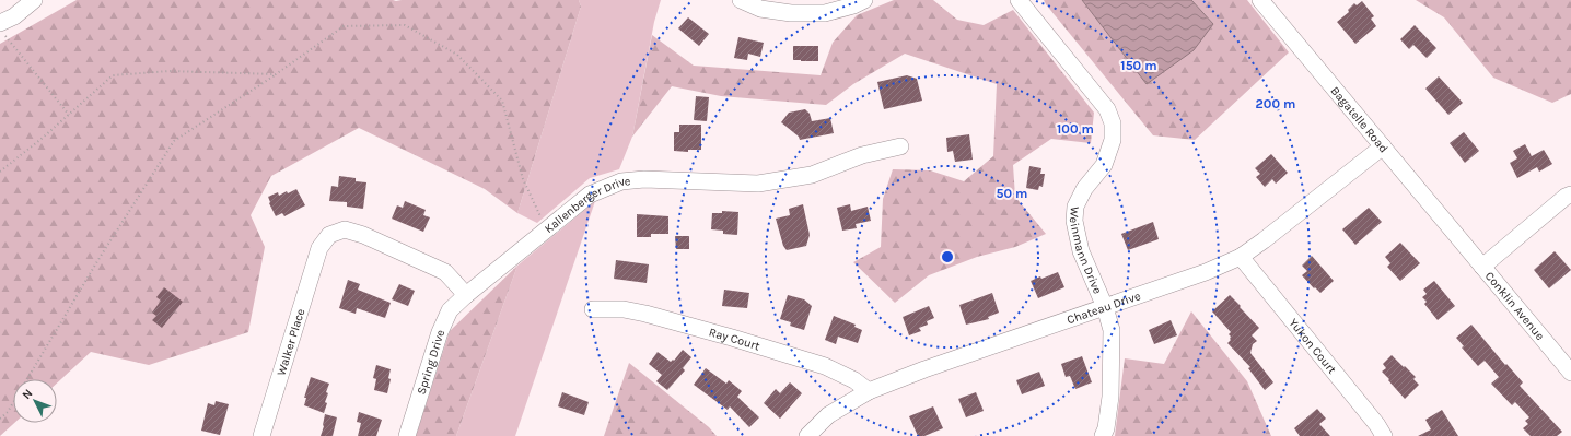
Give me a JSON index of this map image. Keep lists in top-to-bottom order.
{
  "streets": {
    "street": [
      "Bagatelle Road",
      "Kallenberger Drive",
      "Weinmann Drive",
      "Conklin Avenue",
      "Chateau Drive",
      "Ray Court",
      "Walker Place",
      "Yukon Court",
      "Spring Drive"
    ]
  },
  "crossings": [
    ["Bagatelle Road", "Conklin Avenue"],
    ["Bagatelle Road", "Chateau Drive"],
    ["Kallenberger Drive", "Walker Place"],
    ["Kallenberger Drive", "Spring Drive"],
    ["Weinmann Drive", "Chateau Drive"],
    ["Chateau Drive", "Ray Court"],
    ["Chateau Drive", "Yukon Court"],
    ["Walker Place", "Spring Drive"]
  ],
  "north": "top left",
  "rings": [
    "150 m",
    "200 m",
    "100 m",
    "50 m"
  ]
}
